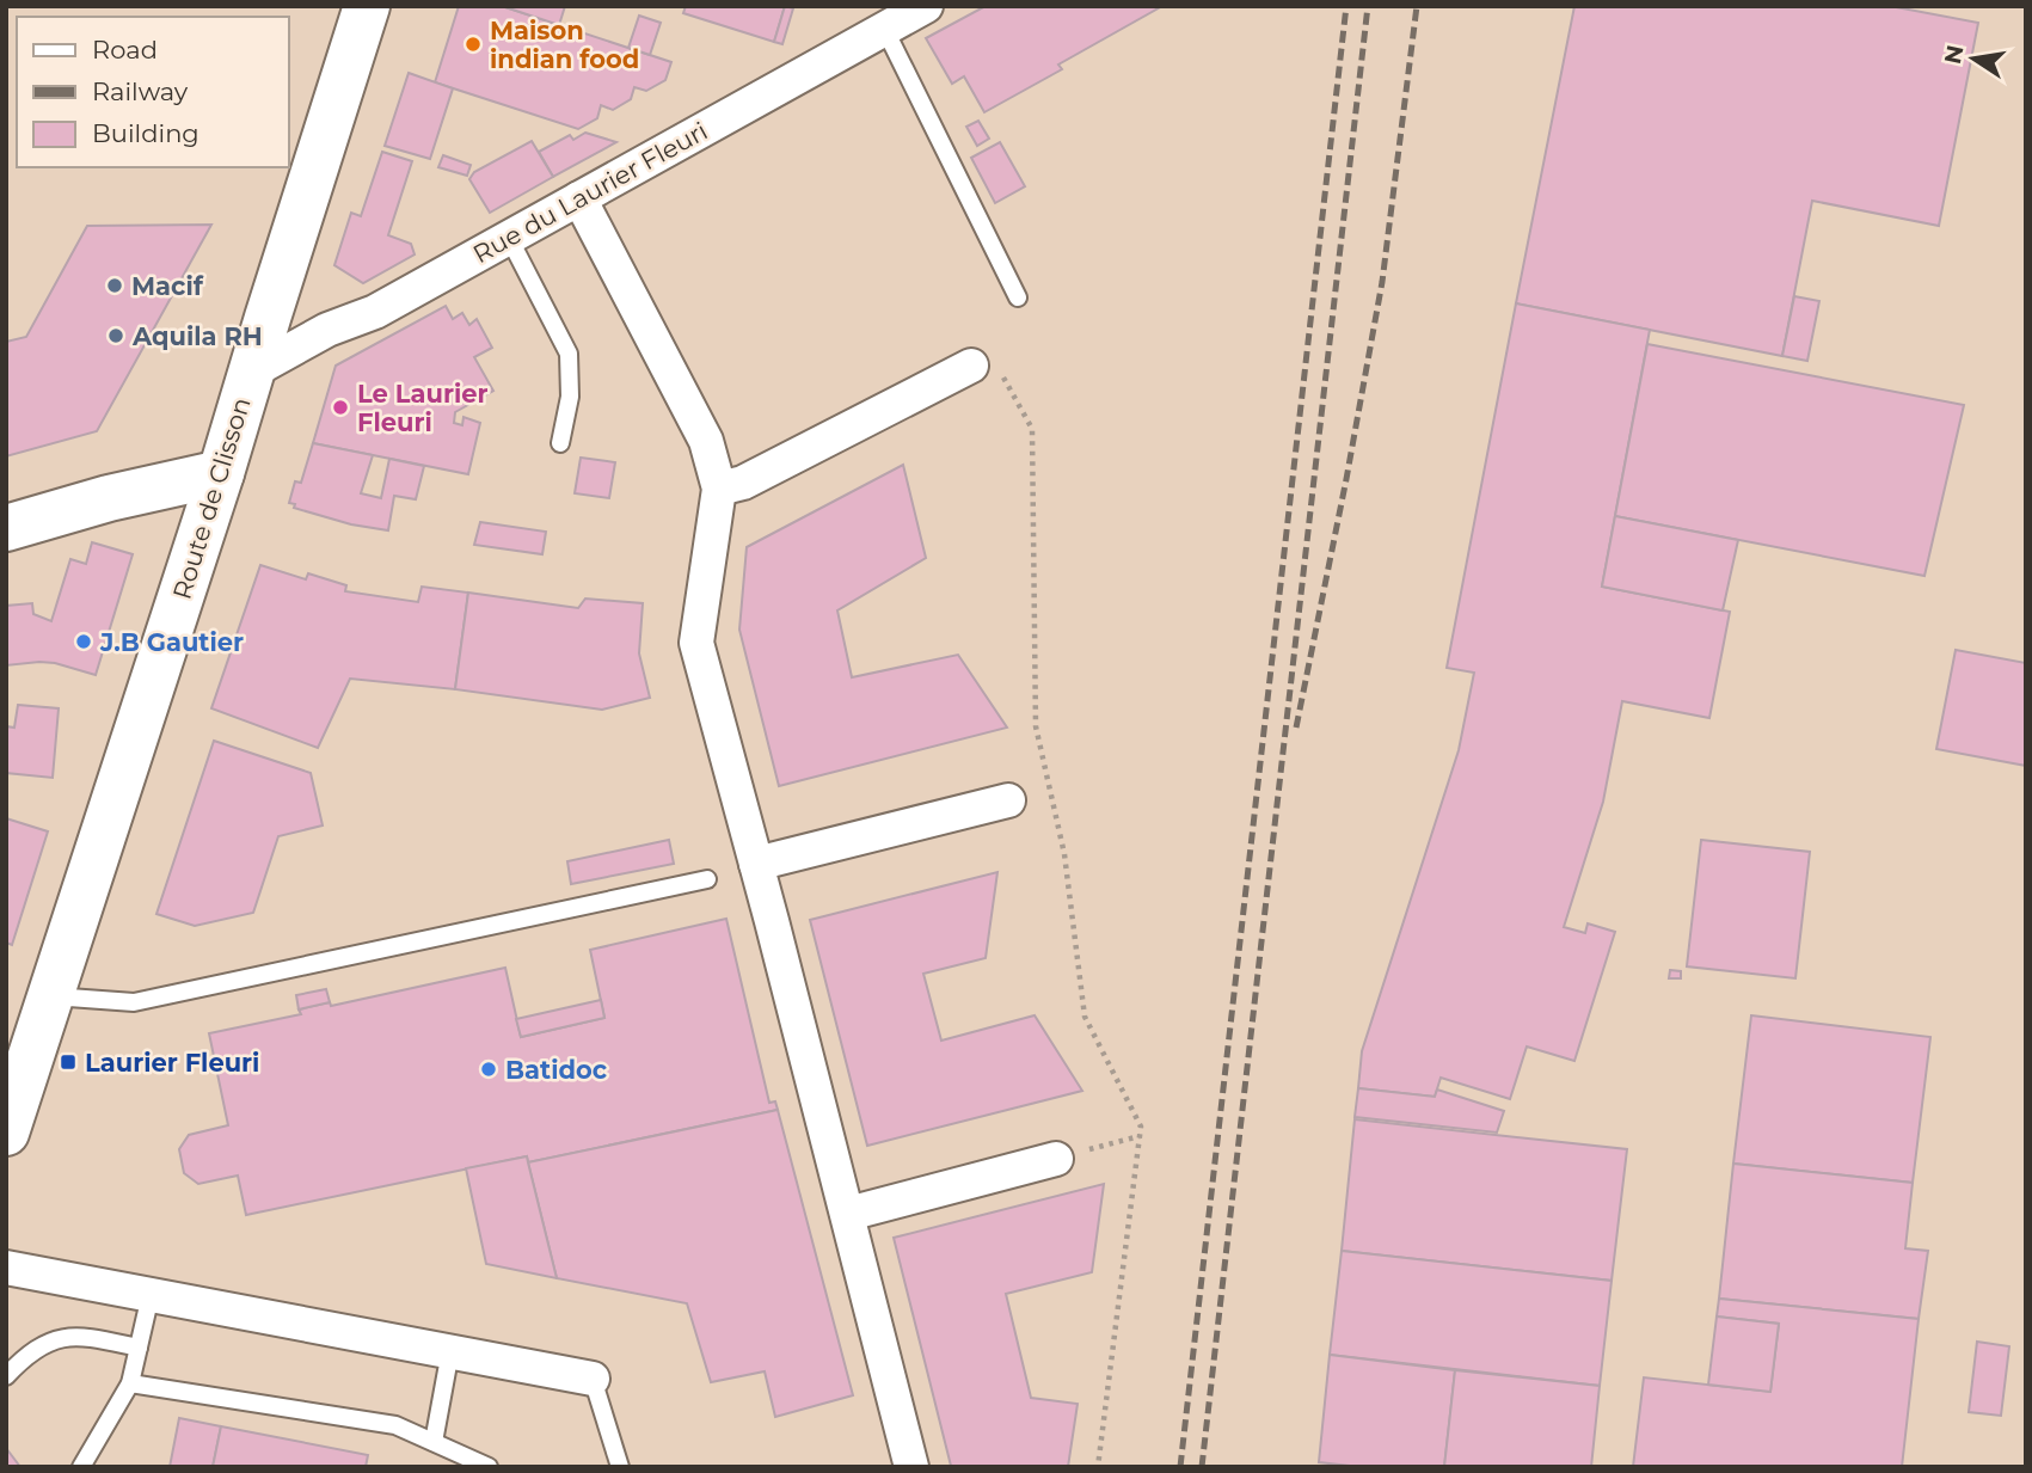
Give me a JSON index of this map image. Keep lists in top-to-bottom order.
{
  "streets": {
    "main road": ["Route de Clisson"],
    "street": ["Rue du Laurier Fleuri"]
  },
  "crossings": [
    ["Rue du Laurier Fleuri", "Route de Clisson"]
  ],
  "places": {
    "other": [
      "Maison indian food",
      "Macif",
      "Aquila RH",
      "Le Laurier Fleuri",
      "J.B Gautier",
      "Batidoc"
    ],
    "transit": ["Laurier Fleuri"]
  },
  "legend": ["Road", "Railway", "Building"],
  "north": "left"
}
